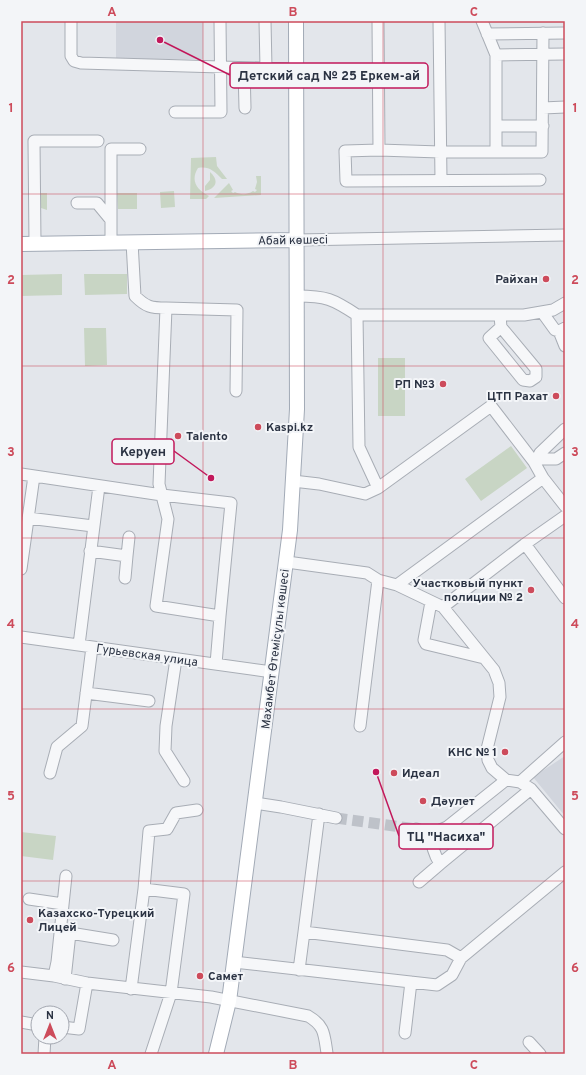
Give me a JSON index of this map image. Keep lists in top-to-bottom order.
{
  "streets": {
    "main road": ["Абай көшесі", "Махамбет Өтемісұлы көшесі"],
    "street": ["Гурьевская улица"]
  },
  "crossings": [
    ["Абай көшесі", "Махамбет Өтемісұлы көшесі"],
    ["Махамбет Өтемісұлы көшесі", "Гурьевская улица"]
  ],
  "places": [
    "Детский сад № 25 Еркем-ай",
    "Райхан",
    "РП №3",
    "ЦТП Рахат",
    "Kaspi.kz",
    "Talento",
    "Керуен",
    "Участковый пункт полиции № 2",
    "КНС № 1",
    "ТЦ \"Насиха\"",
    "Идеал",
    "Дәулет",
    "Казахско-Турецкий Лицей",
    "Самет"
  ],
  "north": "top",
  "grid": {
    "columns": ["A", "B", "C"],
    "rows": [
      "1",
      "2",
      "3",
      "4",
      "5",
      "6"
    ]
  }
}
